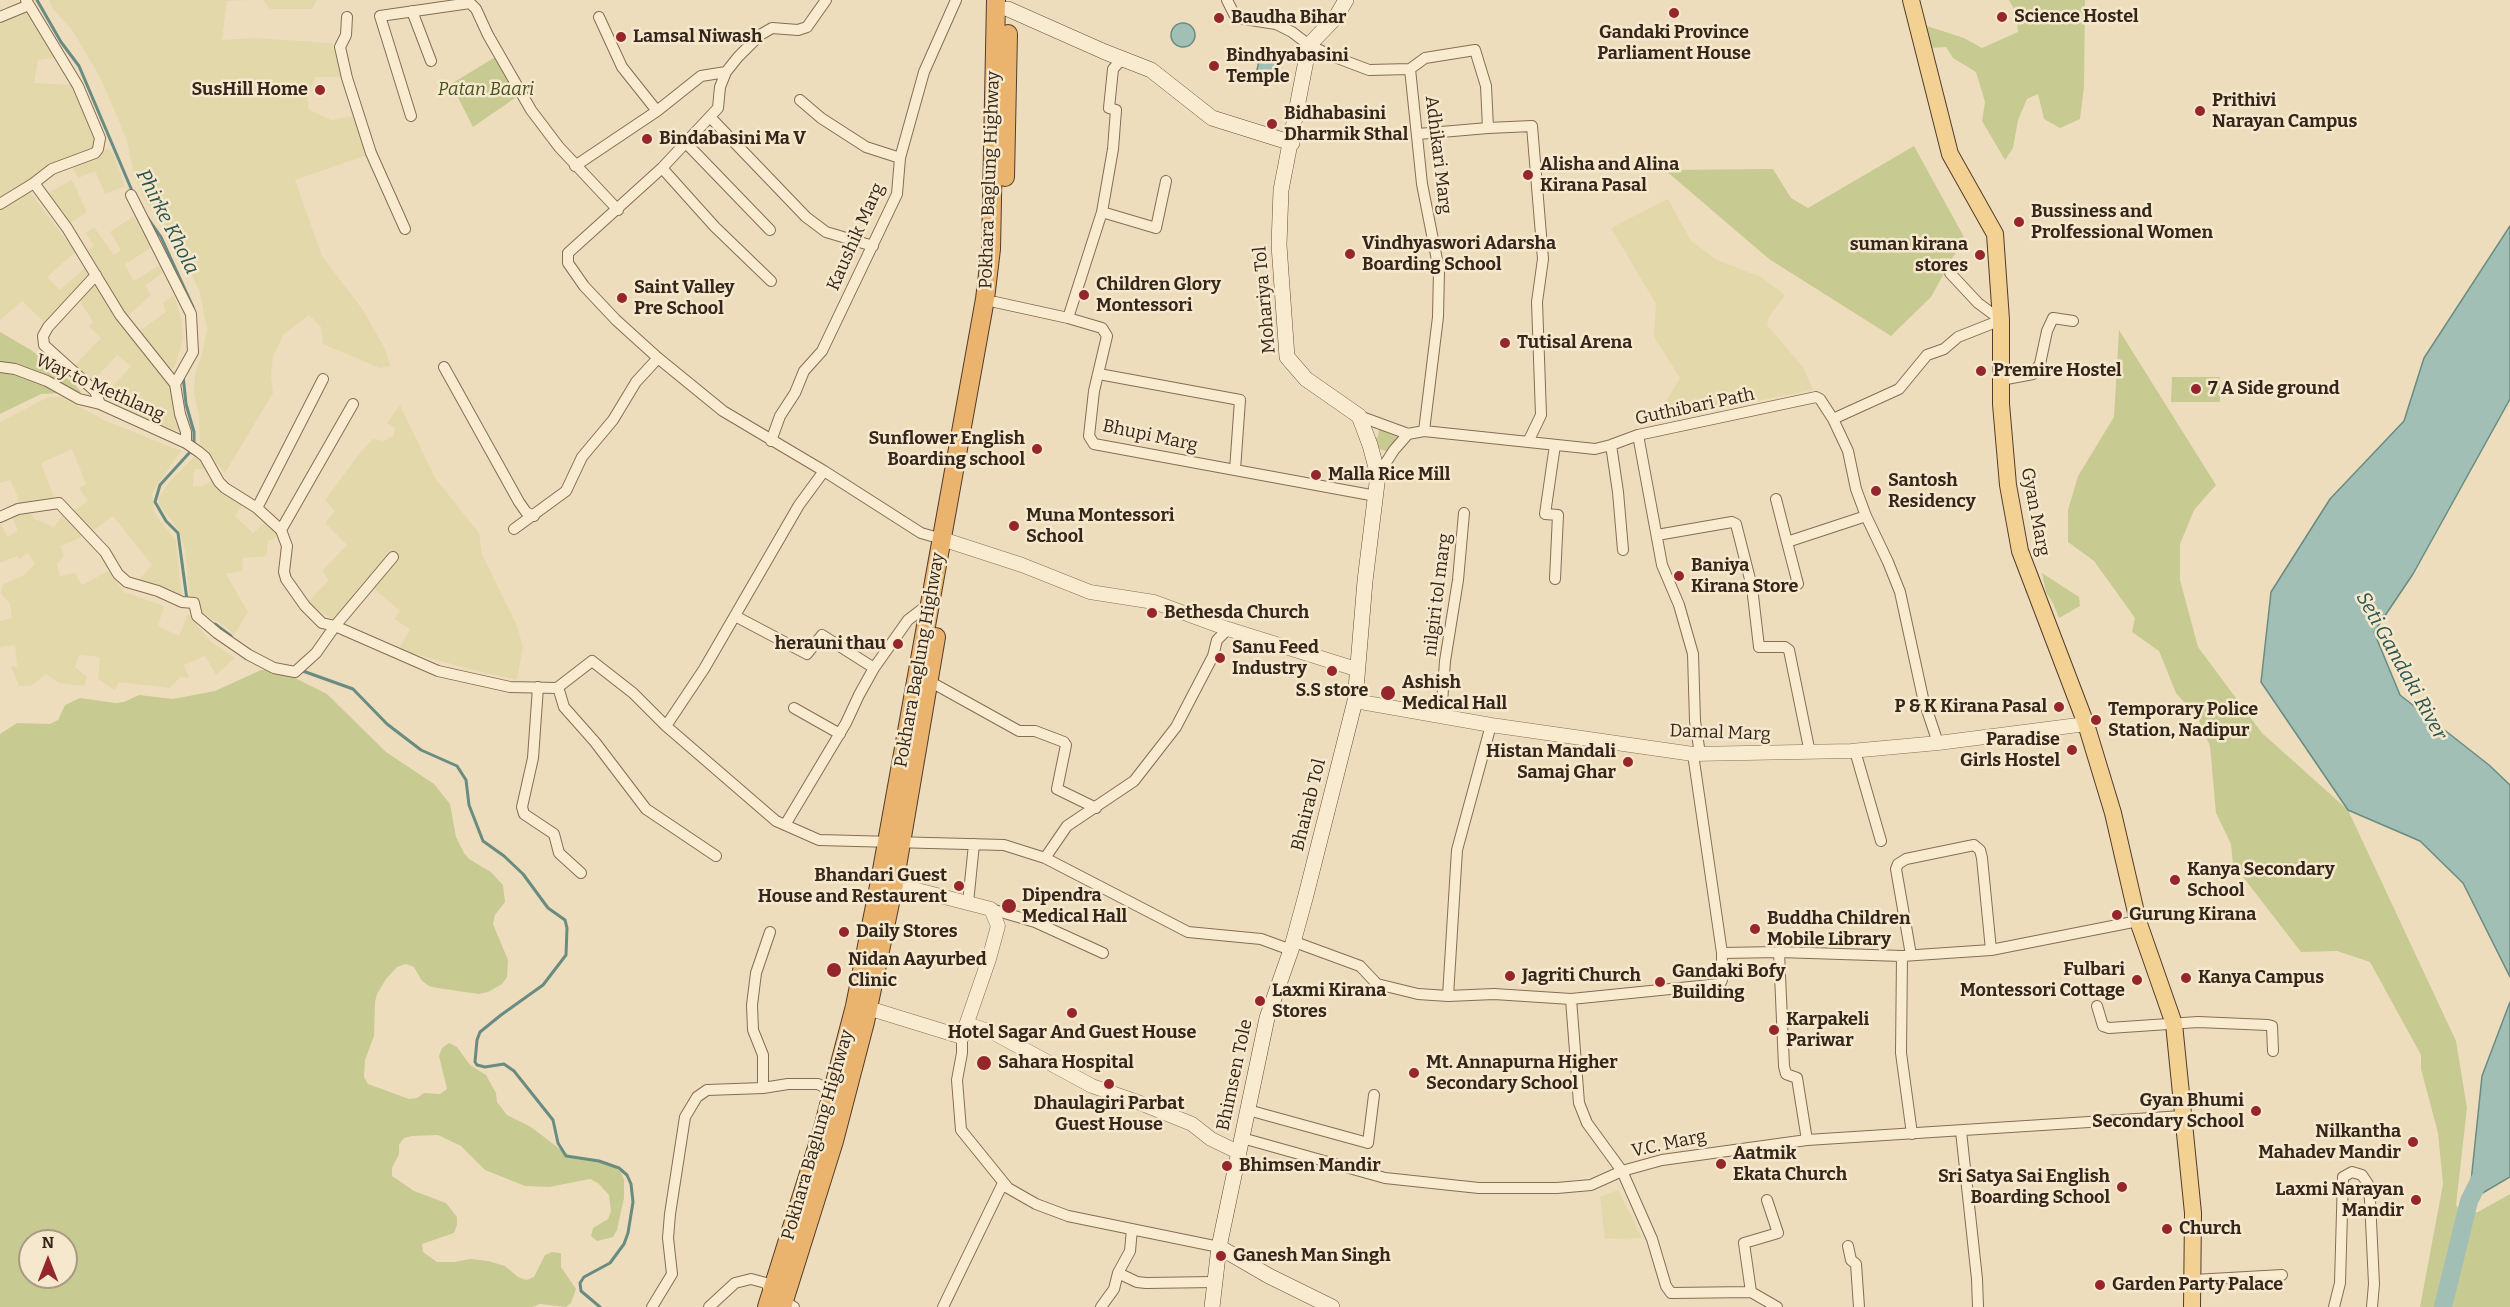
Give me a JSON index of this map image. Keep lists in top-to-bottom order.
{
  "streets": {
    "highway": ["Pokhara Baglung Highway"],
    "main road": [
      "Mohariya Tol",
      "Gyan Marg",
      "Bhairab Tol",
      "Bhimsen Tole"
    ],
    "street": [
      "Adhikari Marg",
      "Kaushik Marg",
      "Way to Methlang",
      "Guthibari Path",
      "Bhupi Marg",
      "nilgiri tol marg",
      "Damal Marg",
      "V.C. Marg"
    ]
  },
  "crossings": [
    ["Adhikari Marg", "Guthibari Path"],
    ["Gyan Marg", "Damal Marg"],
    ["Gyan Marg", "V.C. Marg"],
    ["nilgiri tol marg", "Damal Marg"],
    ["Damal Marg", "Bhairab Tol"],
    ["Bhairab Tol", "Bhimsen Tole"],
    ["Bhimsen Tole", "V.C. Marg"]
  ],
  "water": ["Phirke Khola", "Seti Gandaki River"],
  "parks": ["Patan Baari"],
  "places": [
    "Gandaki Province Parliament House",
    "Science Hostel",
    "Baudha Bihar",
    "Lamsal Niwash",
    "Bindhyabasini Temple",
    "SusHill Home",
    "Prithivi Narayan Campus",
    "Bidhabasini Dharmik Sthal",
    "Bindabasini Ma V",
    "Alisha and Alina Kirana Pasal",
    "Bussiness and Prolfessional Women",
    "Vindhyaswori Adarsha Boarding School",
    "suman kirana stores",
    "Children Glory Montessori",
    "Saint Valley Pre School",
    "Tutisal Arena",
    "Premire Hostel",
    "7 A Side ground",
    "Sunflower English Boarding school",
    "Malla Rice Mill",
    "Santosh Residency",
    "Muna Montessori School",
    "Baniya Kirana Store",
    "Bethesda Church",
    "herauni thau",
    "Sanu Feed Industry",
    "S.S store",
    "Ashish Medical Hall",
    "P & K Kirana Pasal",
    "Temporary Police Station, Nadipur",
    "Paradise Girls Hostel",
    "Histan Mandali Samaj Ghar",
    "Kanya Secondary School",
    "Bhandari Guest House and Restaurent",
    "Dipendra Medical Hall",
    "Gurung Kirana",
    "Buddha Children Mobile Library",
    "Daily Stores",
    "Nidan Aayurbed Clinic",
    "Jagriti Church",
    "Kanya Campus",
    "Fulbari Montessori Cottage",
    "Gandaki Bofy Building",
    "Laxmi Kirana Stores",
    "Hotel Sagar And Guest House",
    "Karpakeli Pariwar",
    "Sahara Hospital",
    "Mt. Annapurna Higher Secondary School",
    "Dhaulagiri Parbat Guest House",
    "Gyan Bhumi Secondary School",
    "Nilkantha Mahadev Mandir",
    "Aatmik Ekata Church",
    "Bhimsen Mandir",
    "Sri Satya Sai English Boarding School",
    "Laxmi Narayan Mandir",
    "Church",
    "Ganesh Man Singh",
    "Garden Party Palace"
  ],
  "north": "top"
}
